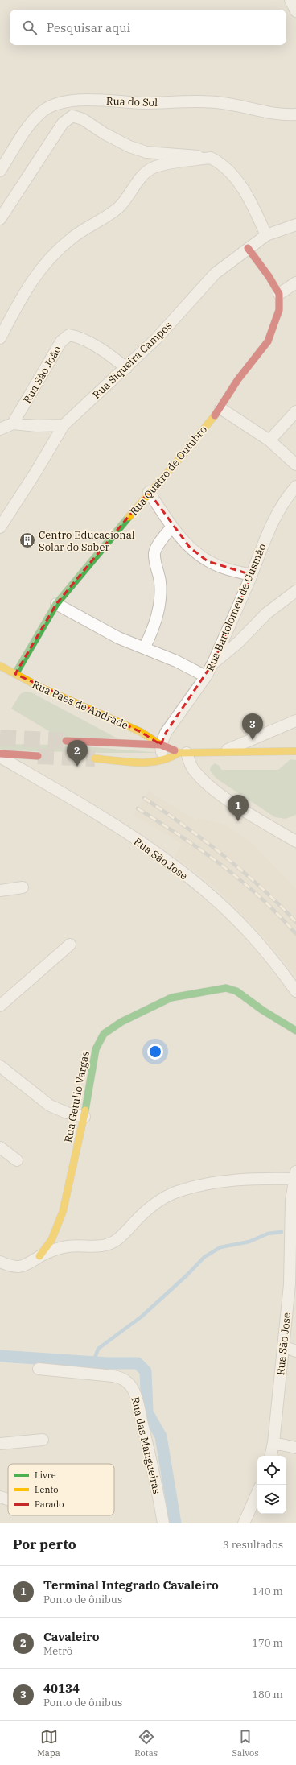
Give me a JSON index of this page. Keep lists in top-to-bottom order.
{
  "streets": {
    "street": [
      "Rua do Sol",
      "Rua Siqueira Campos",
      "Rua São João",
      "Rua Quatro de Outubro",
      "Rua Bartolomeu de Gusmão",
      "Rua Paes de Andrade",
      "Rua São Jose",
      "Rua Getulio Vargas",
      "Rua das Mangueiras"
    ]
  },
  "crossings": [
    ["Rua Siqueira Campos", "Rua São João"],
    ["Rua Quatro de Outubro", "Rua Paes de Andrade"],
    ["Rua Bartolomeu de Gusmão", "Rua Paes de Andrade"]
  ],
  "places": {
    "building": ["Centro Educacional Solar do Saber"]
  },
  "legend": ["Livre", "Lento", "Parado"],
  "page": {
    "search": "Pesquisar aqui",
    "pins": ["3", "2", "1"],
    "heading": ["Por perto", "3 resultados"],
    "list": [
      {
        "mark": "1",
        "name": "Terminal Integrado Cavaleiro",
        "note": "Ponto de ônibus",
        "value": "140 m"
      },
      {
        "mark": "2",
        "name": "Cavaleiro",
        "note": "Metrô",
        "value": "170 m"
      },
      {
        "mark": "3",
        "name": "40134",
        "note": "Ponto de ônibus",
        "value": "180 m"
      }
    ],
    "nav": ["Mapa", "Rotas", "Salvos"]
  }
}
